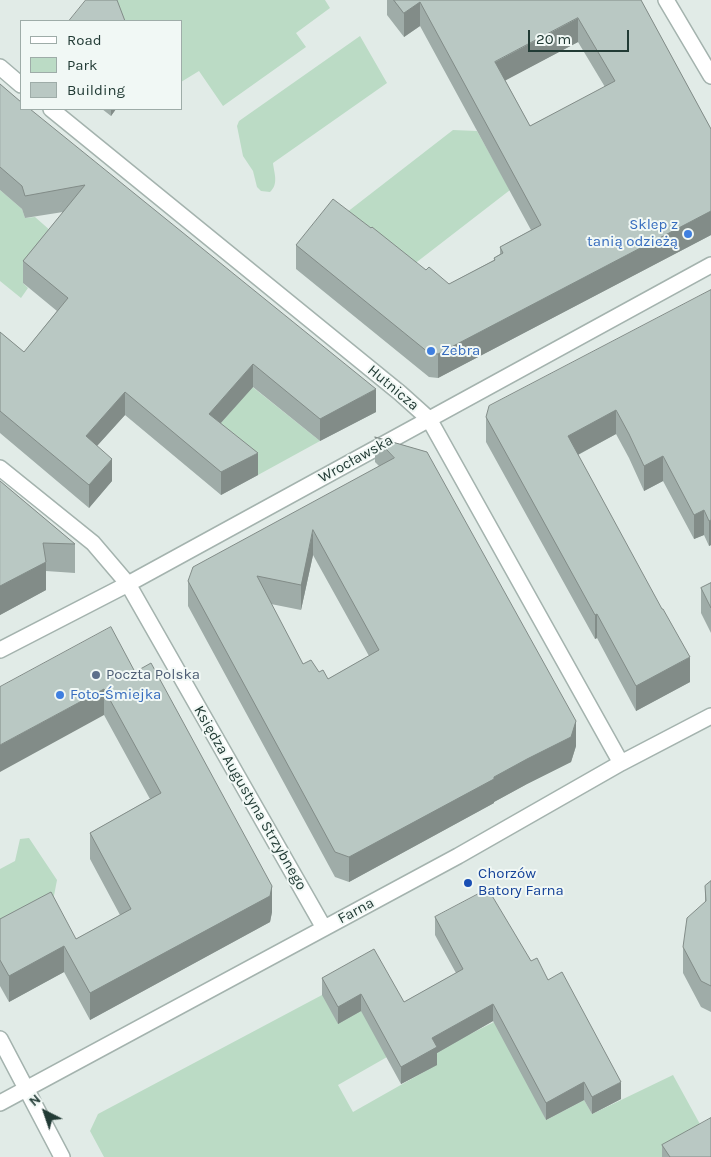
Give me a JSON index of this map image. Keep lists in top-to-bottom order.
{
  "streets": {
    "street": [
      "Hutnicza",
      "Wrocławska",
      "Księdza Augustyna Strzybnego",
      "Farna"
    ]
  },
  "crossings": [
    ["Hutnicza", "Wrocławska"],
    ["Hutnicza", "Farna"],
    ["Wrocławska", "Księdza Augustyna Strzybnego"],
    ["Księdza Augustyna Strzybnego", "Farna"]
  ],
  "places": [
    "Sklep z tanią odzieżą",
    "Zebra",
    "Poczta Polska",
    "Foto-Śmiejka",
    "Chorzów Batory Farna"
  ],
  "legend": ["Road", "Park", "Building"],
  "scale_bar": "20 m",
  "north": "top left"
}
